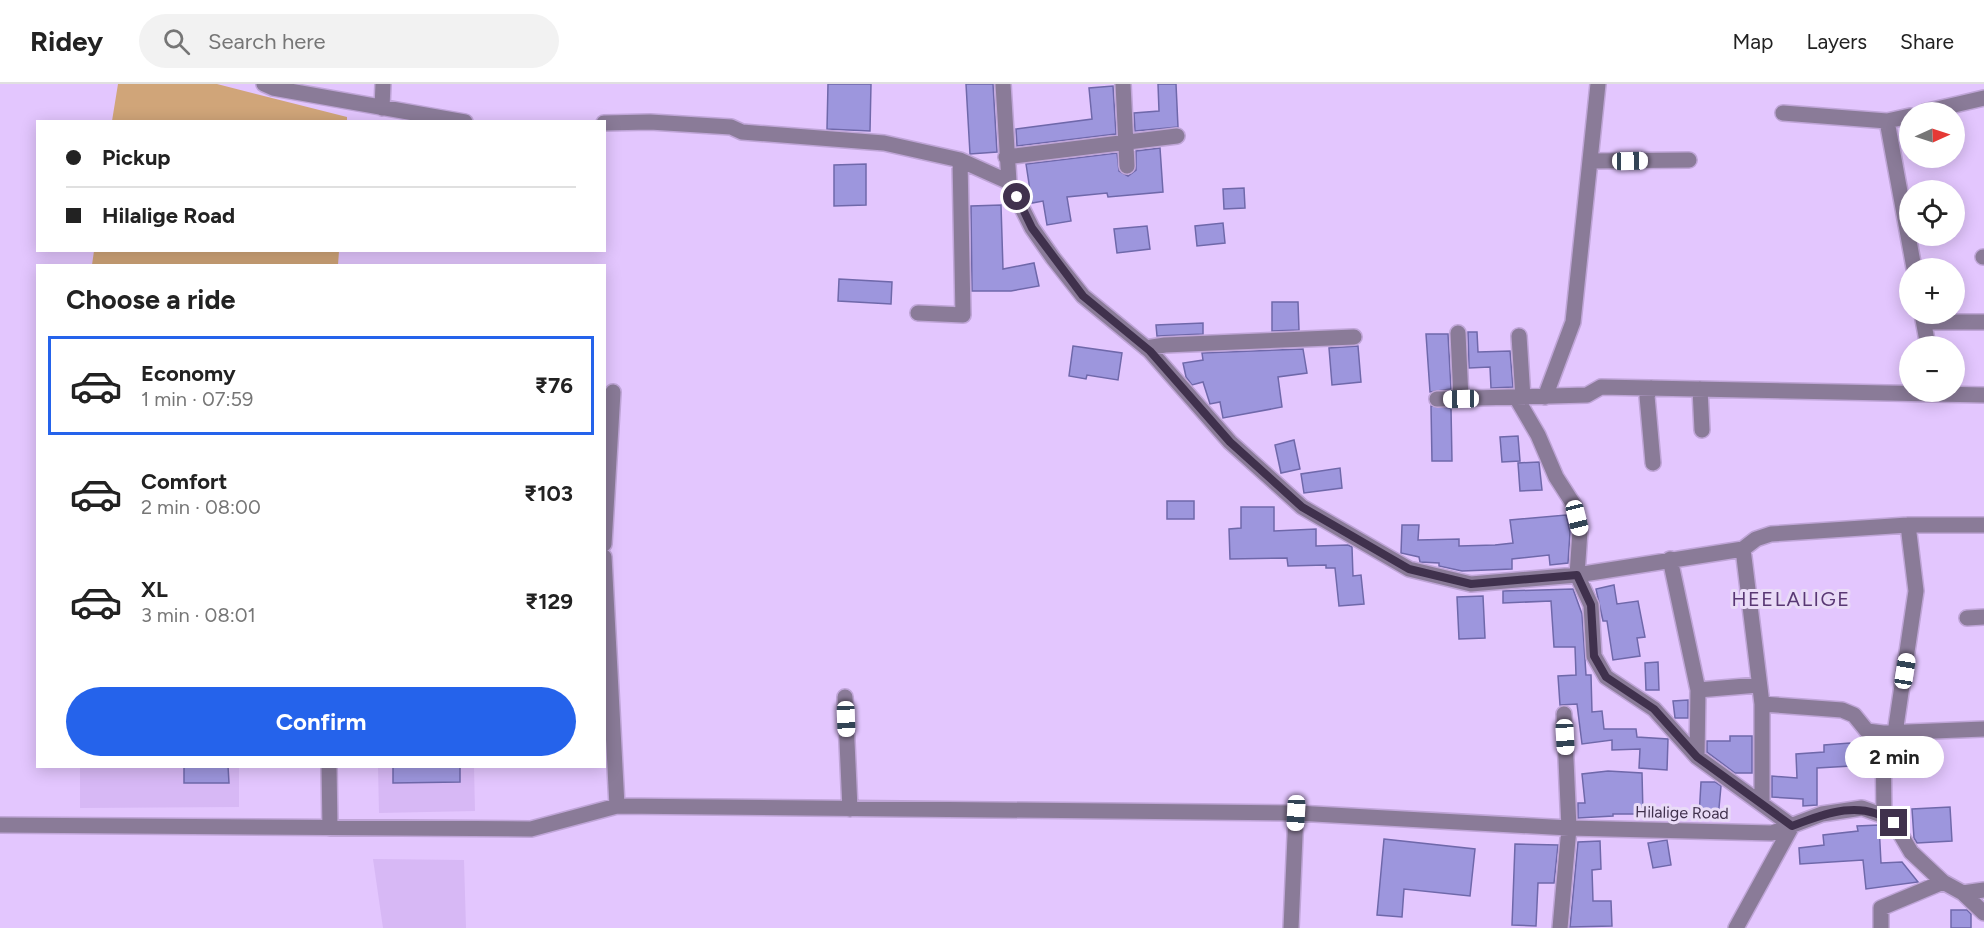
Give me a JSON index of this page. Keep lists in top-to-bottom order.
{
  "streets": {
    "street": ["Hilalige Road"]
  },
  "districts": ["HEELALIGE"],
  "north": "right",
  "page": {
    "header": "Ridey",
    "search": "Search here",
    "nav": ["Map", "Layers", "Share"],
    "map_buttons": ["+", "−"],
    "banner": ["Pickup", "Hilalige Road"],
    "heading": "Choose a ride",
    "list": [
      {
        "name": "Economy",
        "note": "1 min · 07:59",
        "value": "₹76"
      },
      {
        "name": "Comfort",
        "note": "2 min · 08:00",
        "value": "₹103"
      },
      {
        "name": "XL",
        "note": "3 min · 08:01",
        "value": "₹129"
      }
    ],
    "buttons": "Confirm",
    "bubble": "2 min"
  }
}
